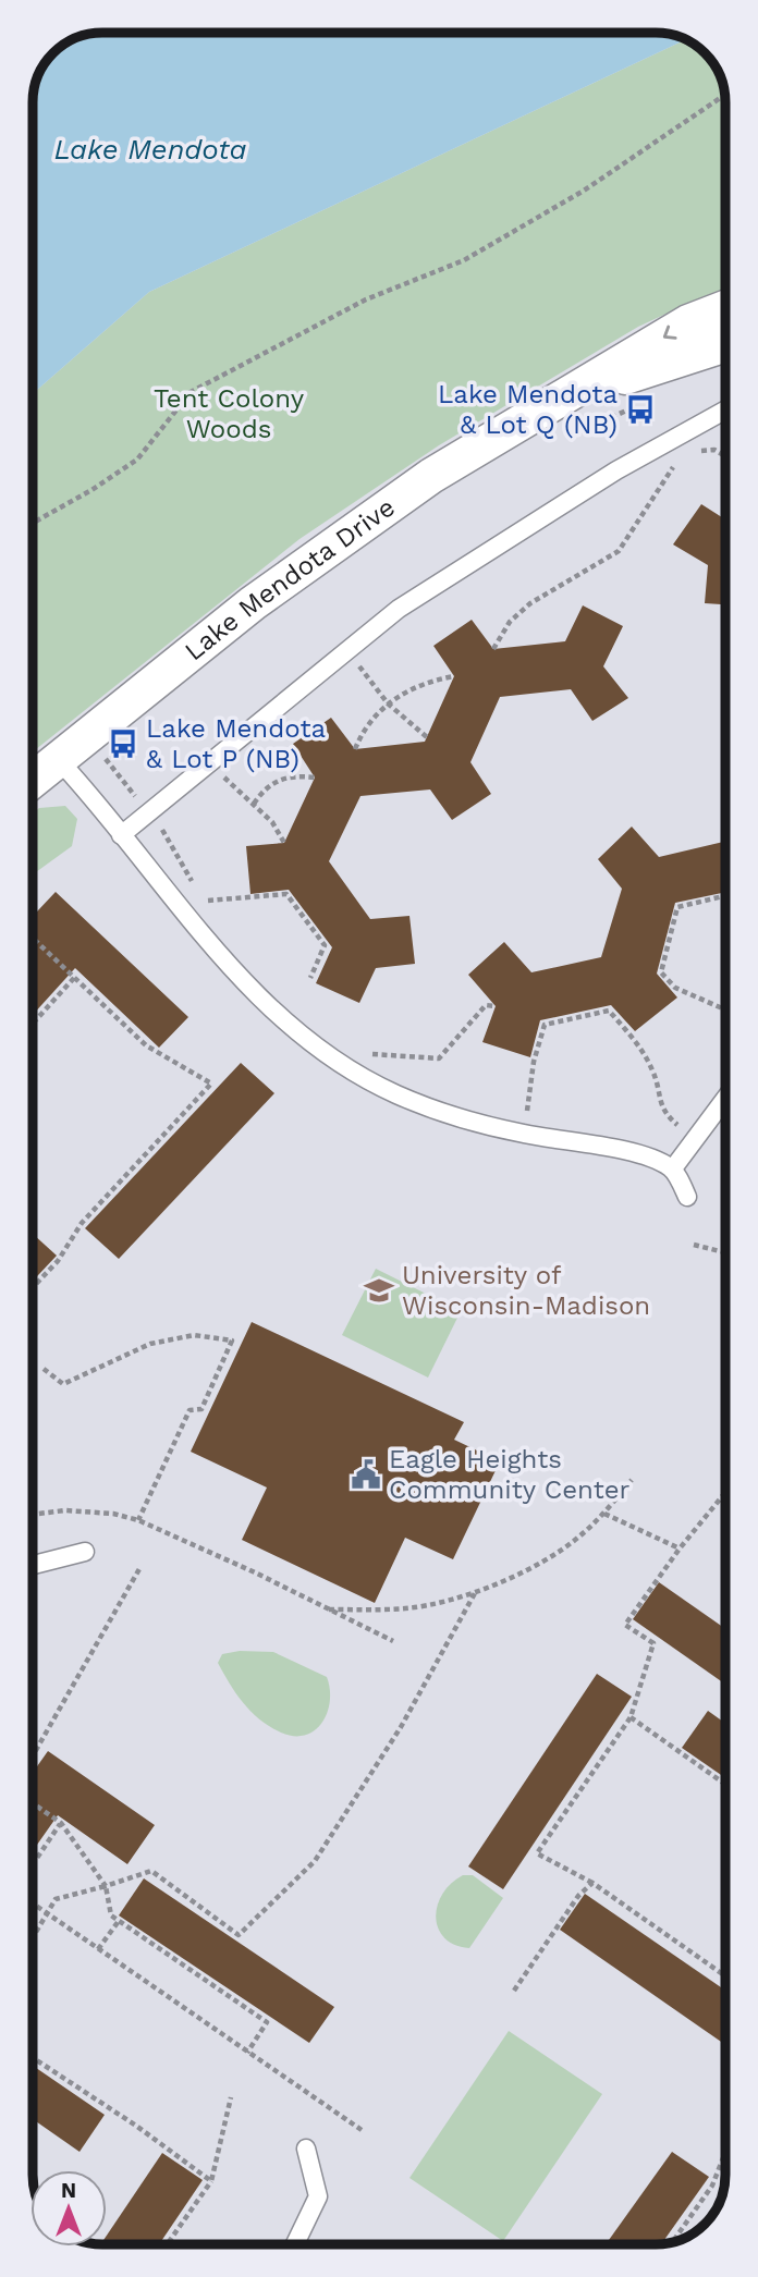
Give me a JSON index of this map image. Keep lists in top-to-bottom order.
{
  "streets": {
    "street": ["Lake Mendota Drive"]
  },
  "water": ["Lake Mendota"],
  "parks": ["Tent Colony Woods"],
  "places": {
    "bus stop": ["Lake Mendota & Lot Q (NB)", "Lake Mendota & Lot P (NB)"],
    "school or university": ["University of Wisconsin-Madison"],
    "public building": ["Eagle Heights Community Center"]
  },
  "north": "top"
}
